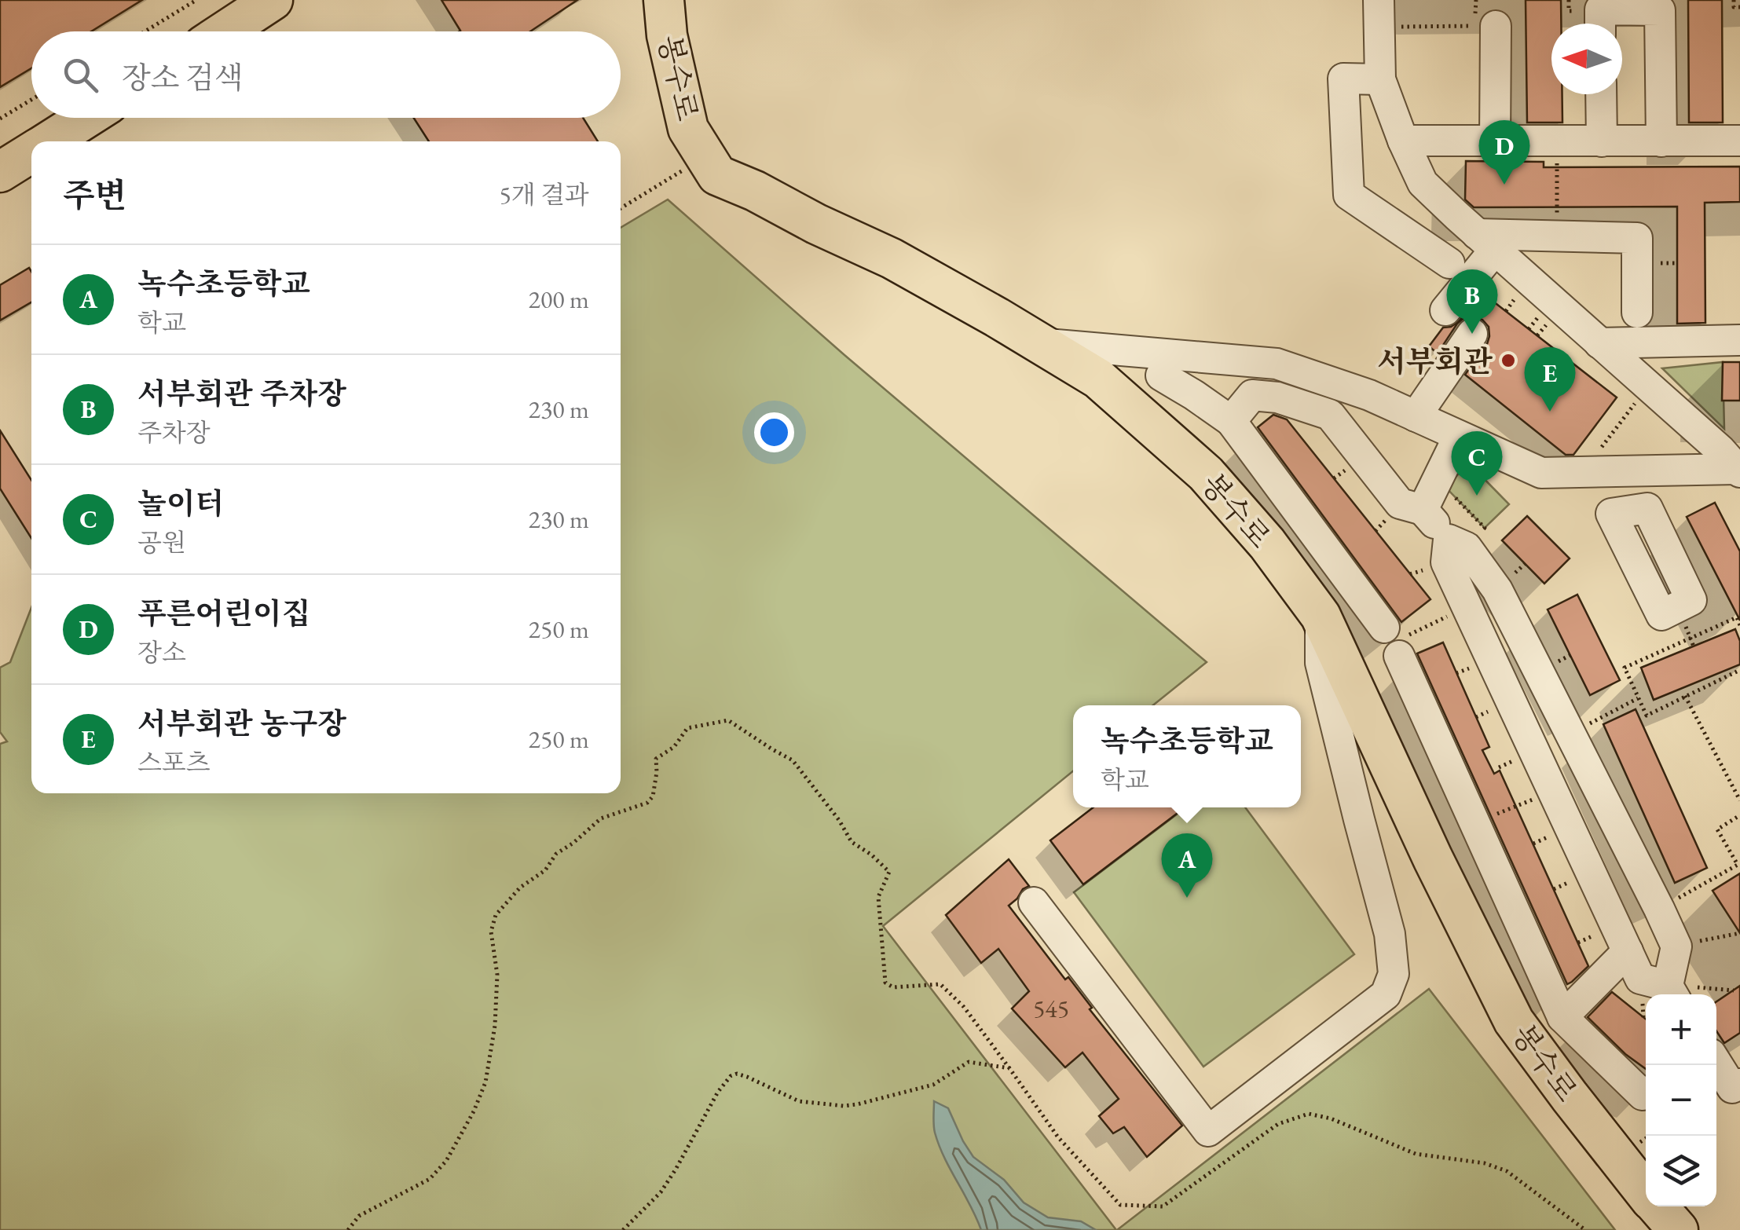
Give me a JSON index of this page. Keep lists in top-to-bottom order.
{
  "streets": {
    "main road": ["봉수로"]
  },
  "places": ["서부회관"],
  "house_numbers": ["545"],
  "north": "left",
  "page": {
    "search": "장소 검색",
    "pins": [
      "D",
      "B",
      "E",
      "C",
      "A"
    ],
    "heading": ["주변", "5개 결과"],
    "list": [
      {
        "mark": "A",
        "name": "녹수초등학교",
        "note": "학교",
        "value": "200 m"
      },
      {
        "mark": "B",
        "name": "서부회관 주차장",
        "note": "주차장",
        "value": "230 m"
      },
      {
        "mark": "C",
        "name": "놀이터",
        "note": "공원",
        "value": "230 m"
      },
      {
        "mark": "D",
        "name": "푸른어린이집",
        "note": "장소",
        "value": "250 m"
      },
      {
        "mark": "E",
        "name": "서부회관 농구장",
        "note": "스포츠",
        "value": "250 m"
      }
    ],
    "popup": ["녹수초등학교", "학교"],
    "map_buttons": ["+", "−"]
  }
}
